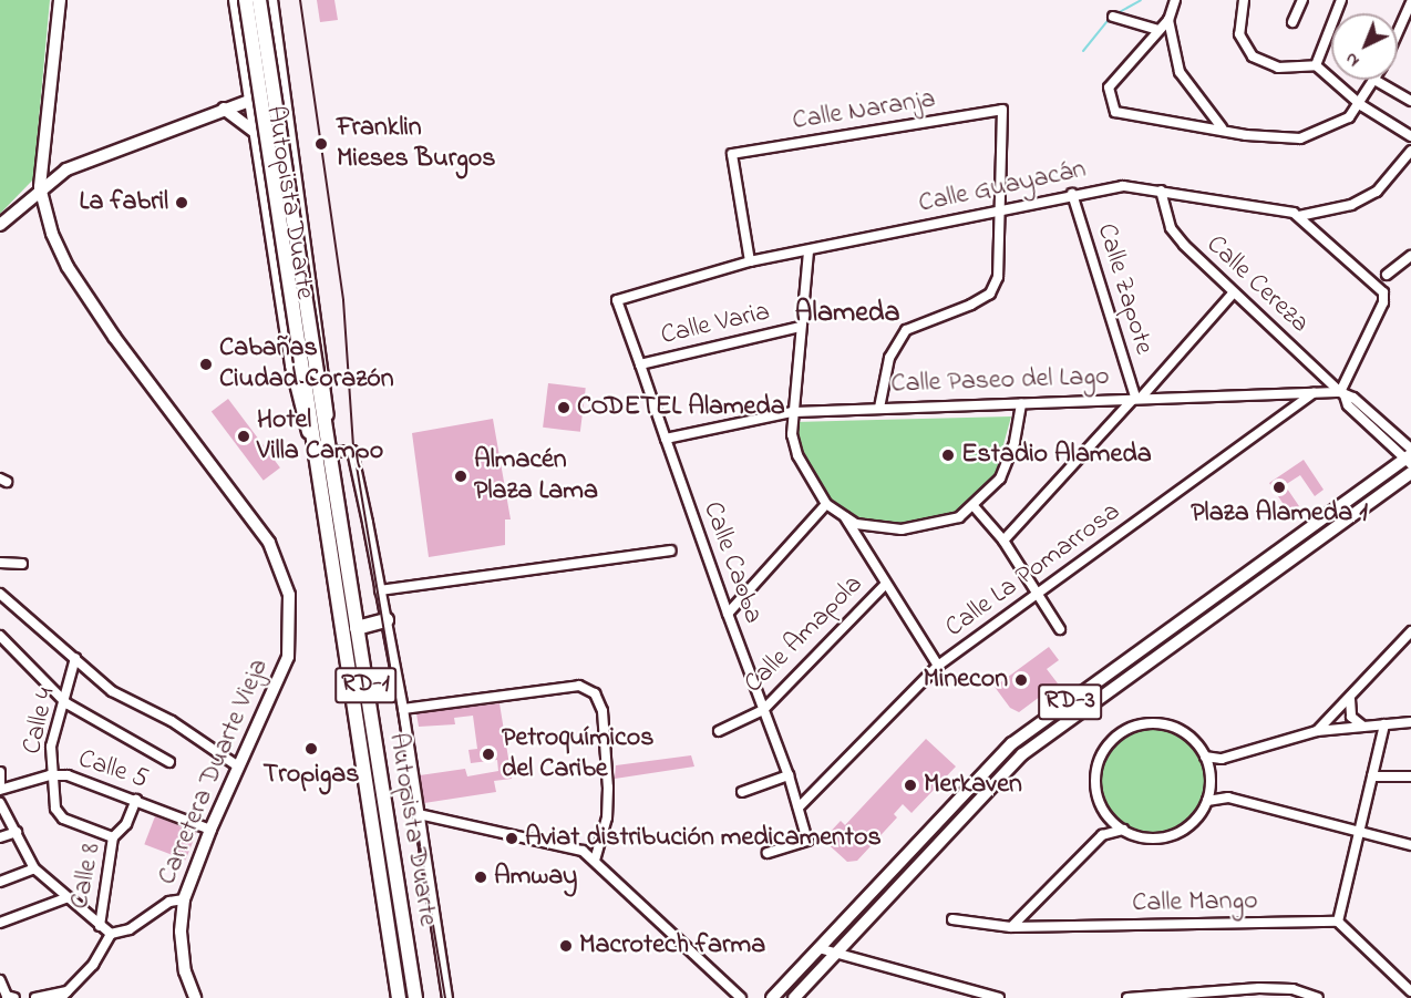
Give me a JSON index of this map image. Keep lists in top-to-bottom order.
{
  "streets": {
    "highway": ["Autopista Duarte", "RD-1"],
    "main road": ["RD-3", "Carretera Duarte Vieja"],
    "street": [
      "Calle Naranja",
      "Calle Guayacán",
      "Calle Cereza",
      "Calle Zapote",
      "Calle Varia",
      "Calle Paseo del Lago",
      "Calle Caoba",
      "Calle La Pomarrosa",
      "Calle Amapola",
      "Calle 4",
      "Calle 5",
      "Calle 8",
      "Calle Mango"
    ]
  },
  "crossings": [
    ["Calle Naranja", "Calle Guayacán"],
    ["Calle Guayacán", "Calle Cereza"],
    ["Calle Guayacán", "Calle Zapote"],
    ["Calle Guayacán", "Calle Caoba"],
    ["Calle Cereza", "Calle Paseo del Lago"],
    ["Calle Cereza", "RD-3"],
    ["Calle Zapote", "Calle Paseo del Lago"],
    ["Calle Varia", "Calle Caoba"],
    ["Calle Paseo del Lago", "Calle Caoba"],
    ["Calle Paseo del Lago", "Calle La Pomarrosa"],
    ["Calle Caoba", "Calle La Pomarrosa"],
    ["Calle Caoba", "Calle Amapola"],
    ["Calle 4", "Calle 5"],
    ["Calle 4", "Calle 8"],
    ["Calle 5", "Carretera Duarte Vieja"],
    ["Calle 5", "Calle 8"]
  ],
  "districts": ["Alameda"],
  "places": [
    "Franklin Mieses Burgos",
    "La fabril",
    "Cabañas Ciudad Corazón",
    "CODETEL Alameda",
    "Hotel Villa Campo",
    "Estadio Alameda",
    "Almacén Plaza Lama",
    "Plaza Alameda 1",
    "Minecon",
    "Tropigas",
    "Petroquímicos del Caribe",
    "Merkaven",
    "Aviat distribución medicamentos",
    "Amway",
    "Macrotech farma"
  ],
  "north": "bottom left"
}
